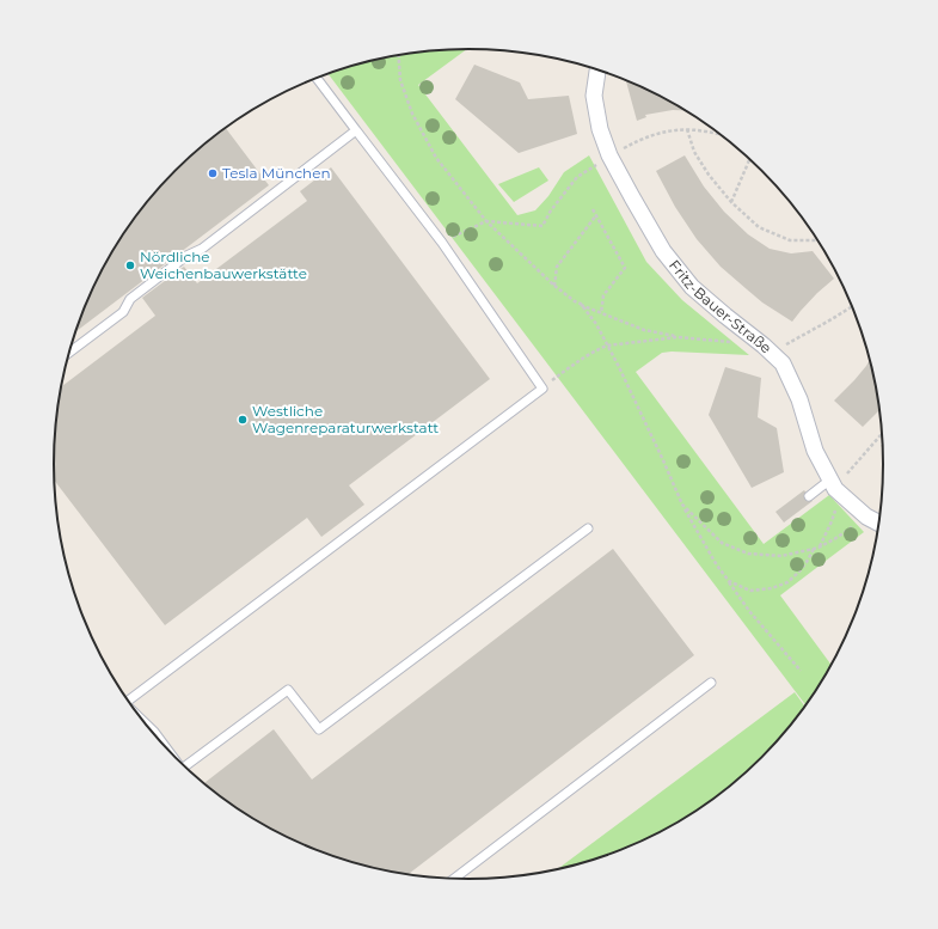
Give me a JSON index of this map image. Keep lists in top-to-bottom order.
{
  "streets": {
    "street": ["Fritz-Bauer-Straße"]
  },
  "places": ["Tesla München", "Nördliche Weichenbauwerkstätte", "Westliche Wagenreparaturwerkstatt"]
}
